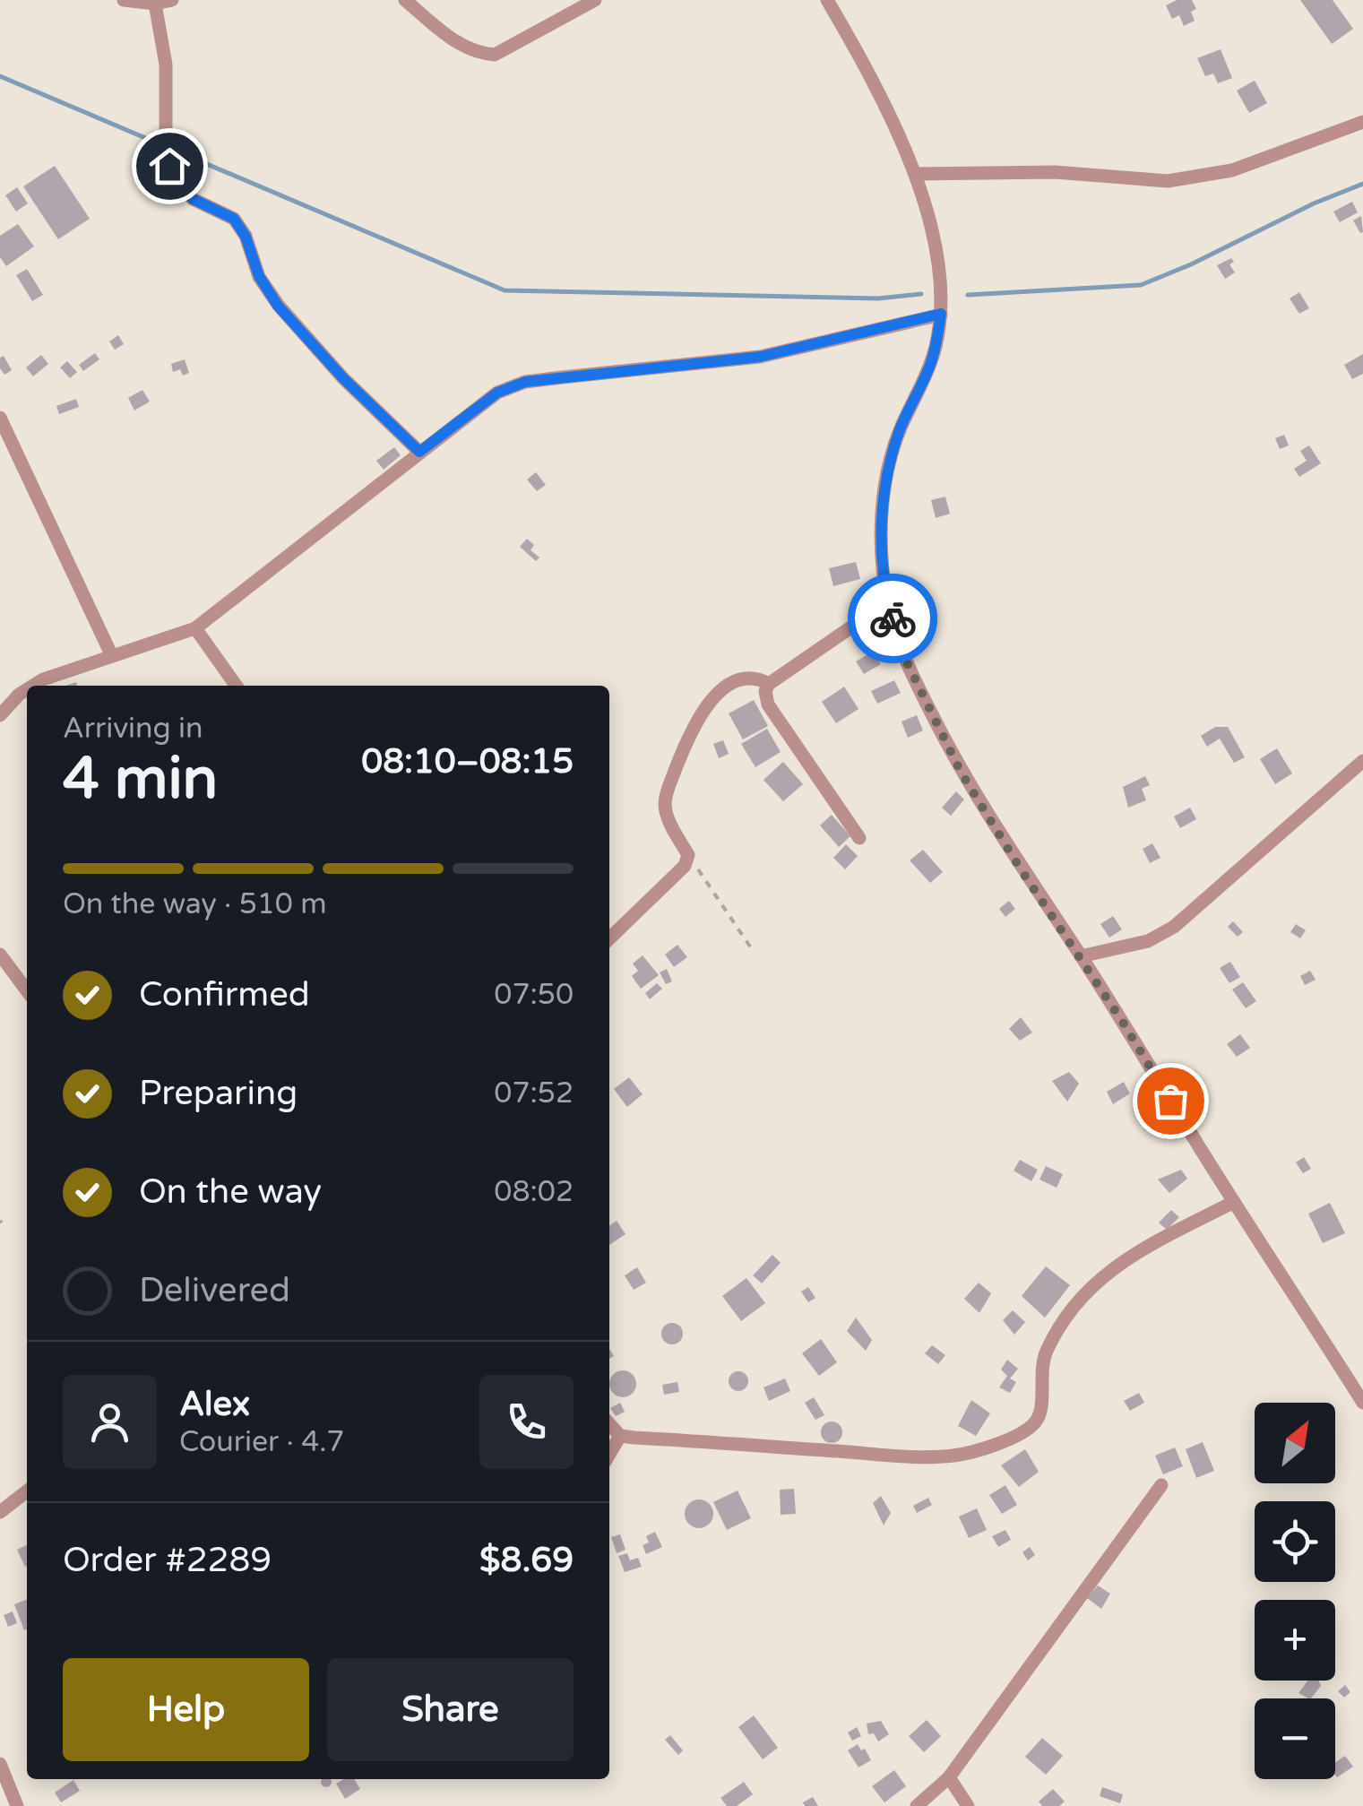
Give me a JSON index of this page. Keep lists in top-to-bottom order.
{
  "north": "top right",
  "page": {
    "heading": ["4 min", "Arriving in", "08:10–08:15"],
    "panel": [
      "Alex",
      "Courier · 4.7",
      "Order #2289",
      "$8.69"
    ],
    "bar": "On the way · 510 m",
    "list": [
      ["Confirmed", "07:50"],
      ["Preparing", "07:52"],
      ["On the way", "08:02"],
      "Delivered"
    ],
    "map_buttons": ["+", "−"],
    "buttons": ["Help", "Share"]
  }
}
